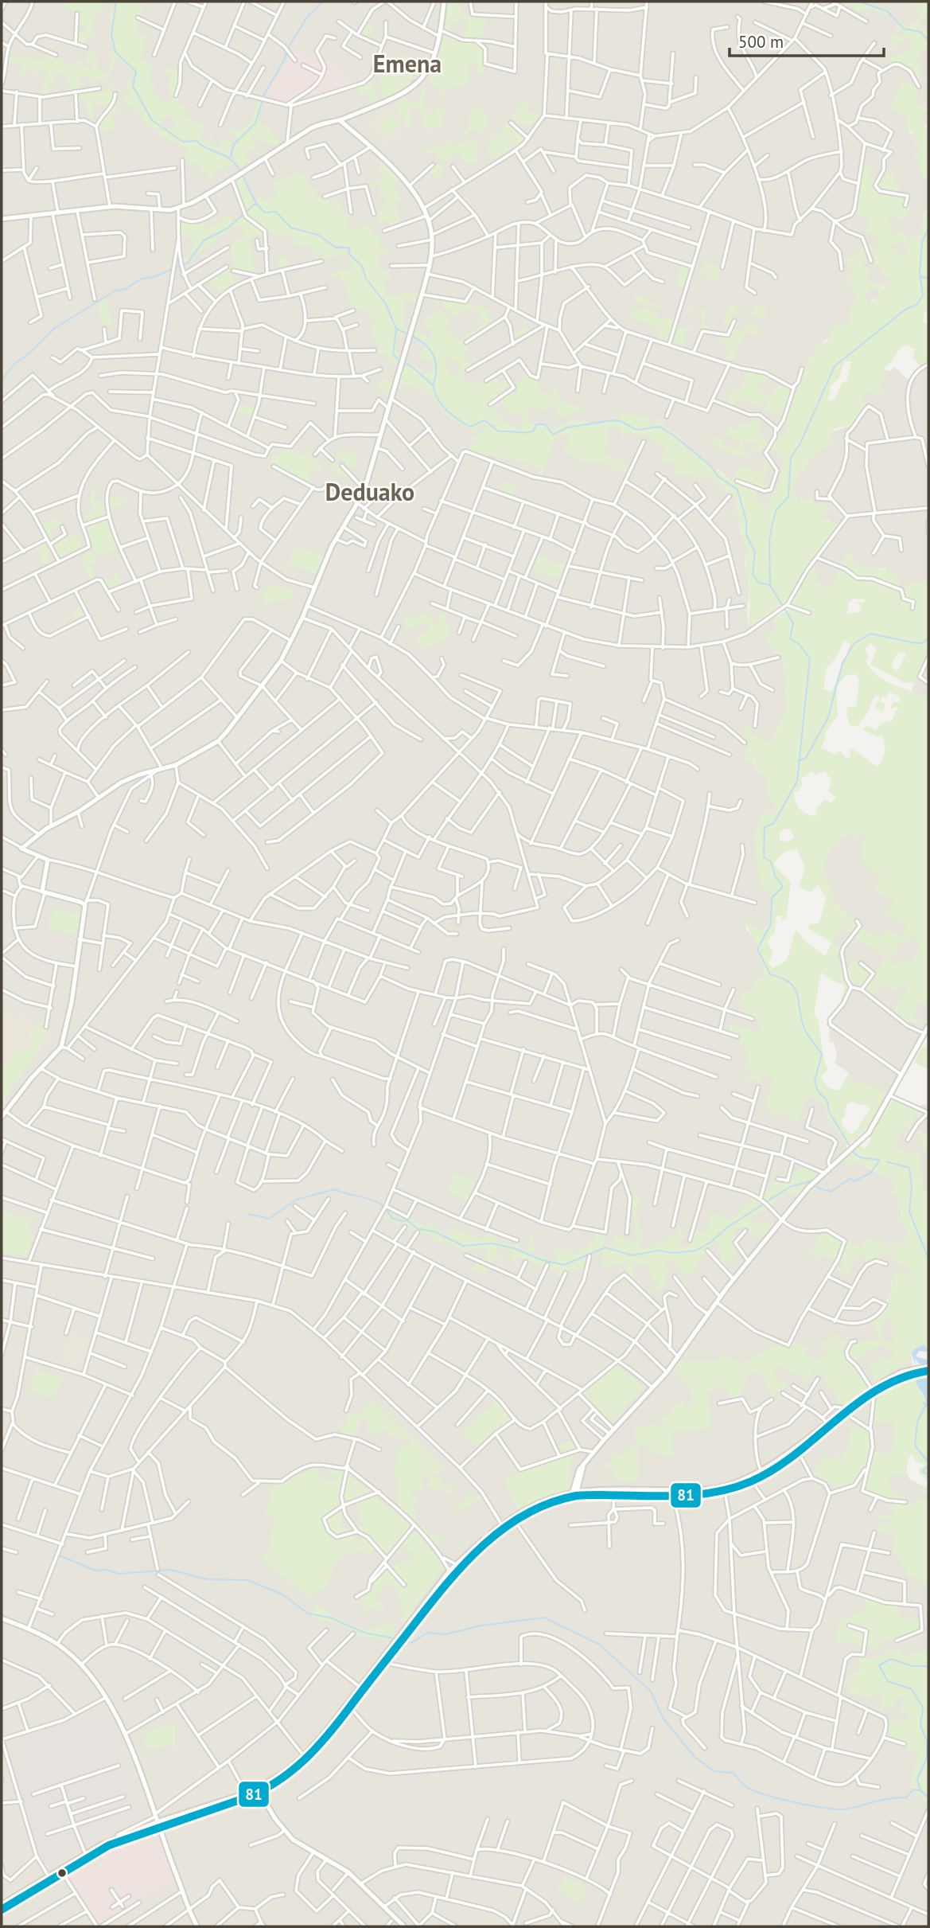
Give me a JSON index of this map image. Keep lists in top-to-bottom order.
{
  "districts": ["Emena", "Deduako"],
  "lines": ["transit line 81"],
  "scale_bar": "500 m"
}
